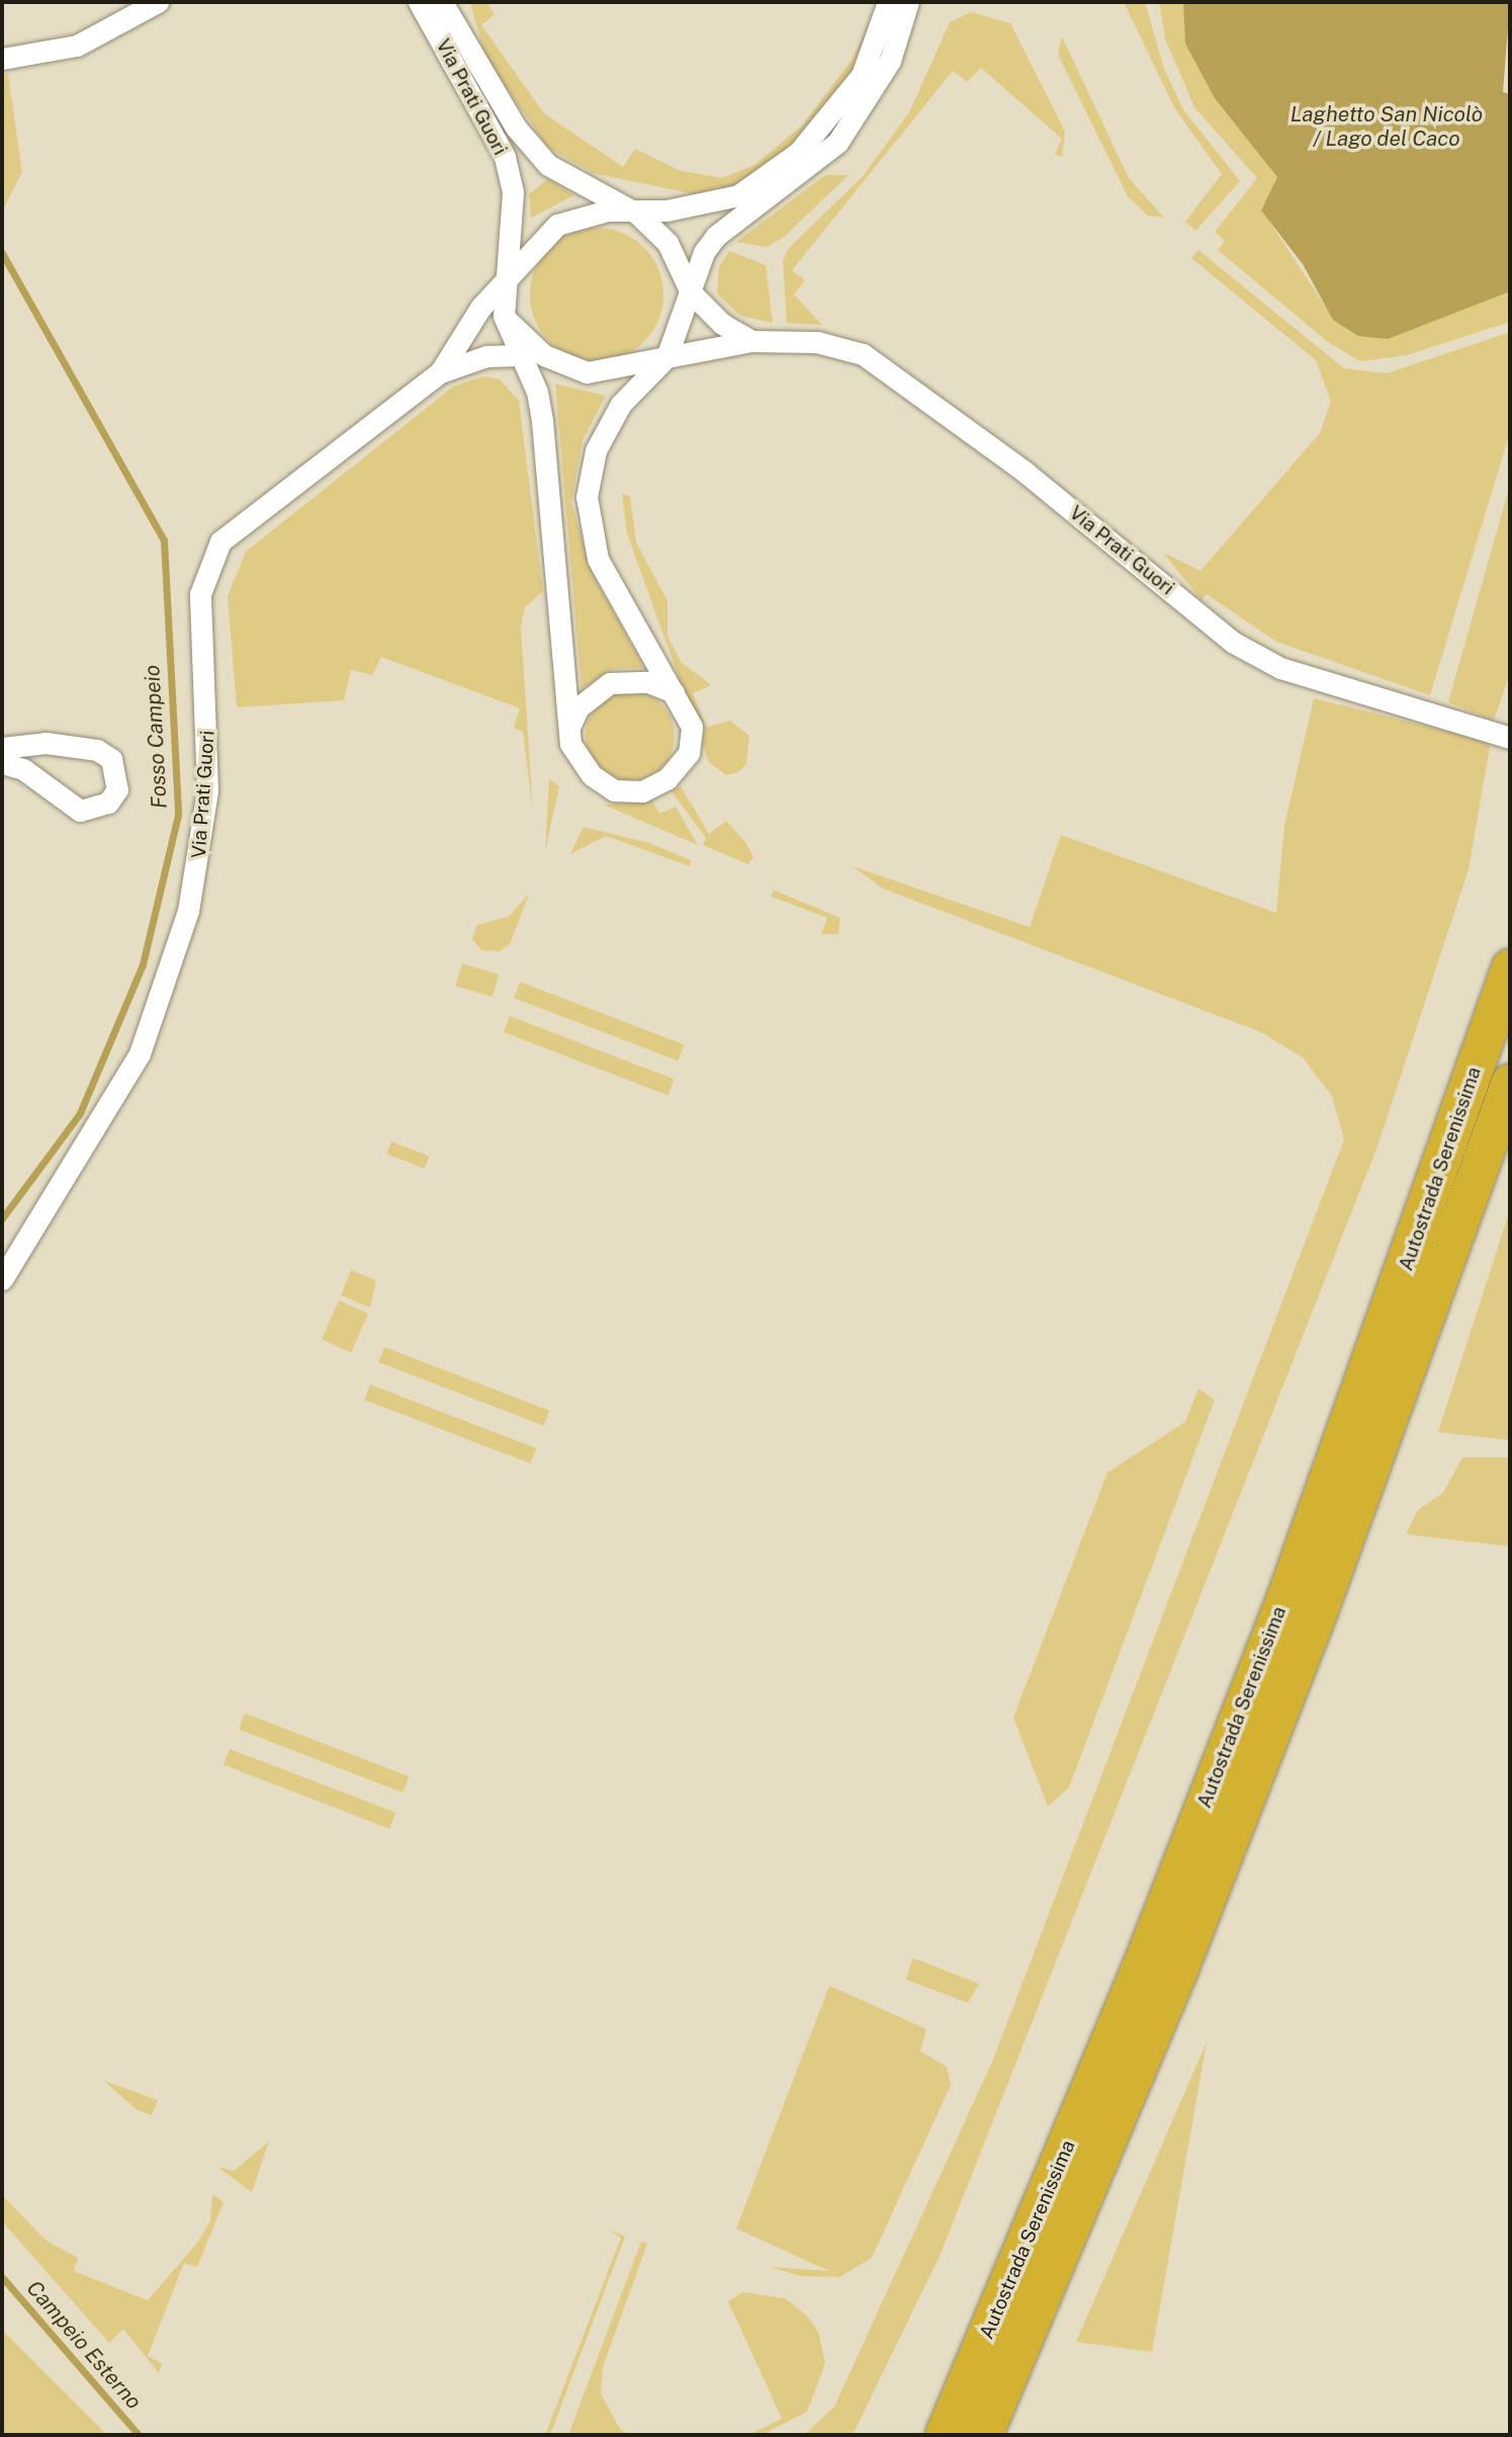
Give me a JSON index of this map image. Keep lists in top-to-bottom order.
{
  "streets": {
    "highway": ["Autostrada Serenissima"],
    "street": ["Via Prati Guori"]
  },
  "water": ["Laghetto San Nicolò / Lago del Caco", "Fosso Campeio", "Campeio Esterno"]
}
